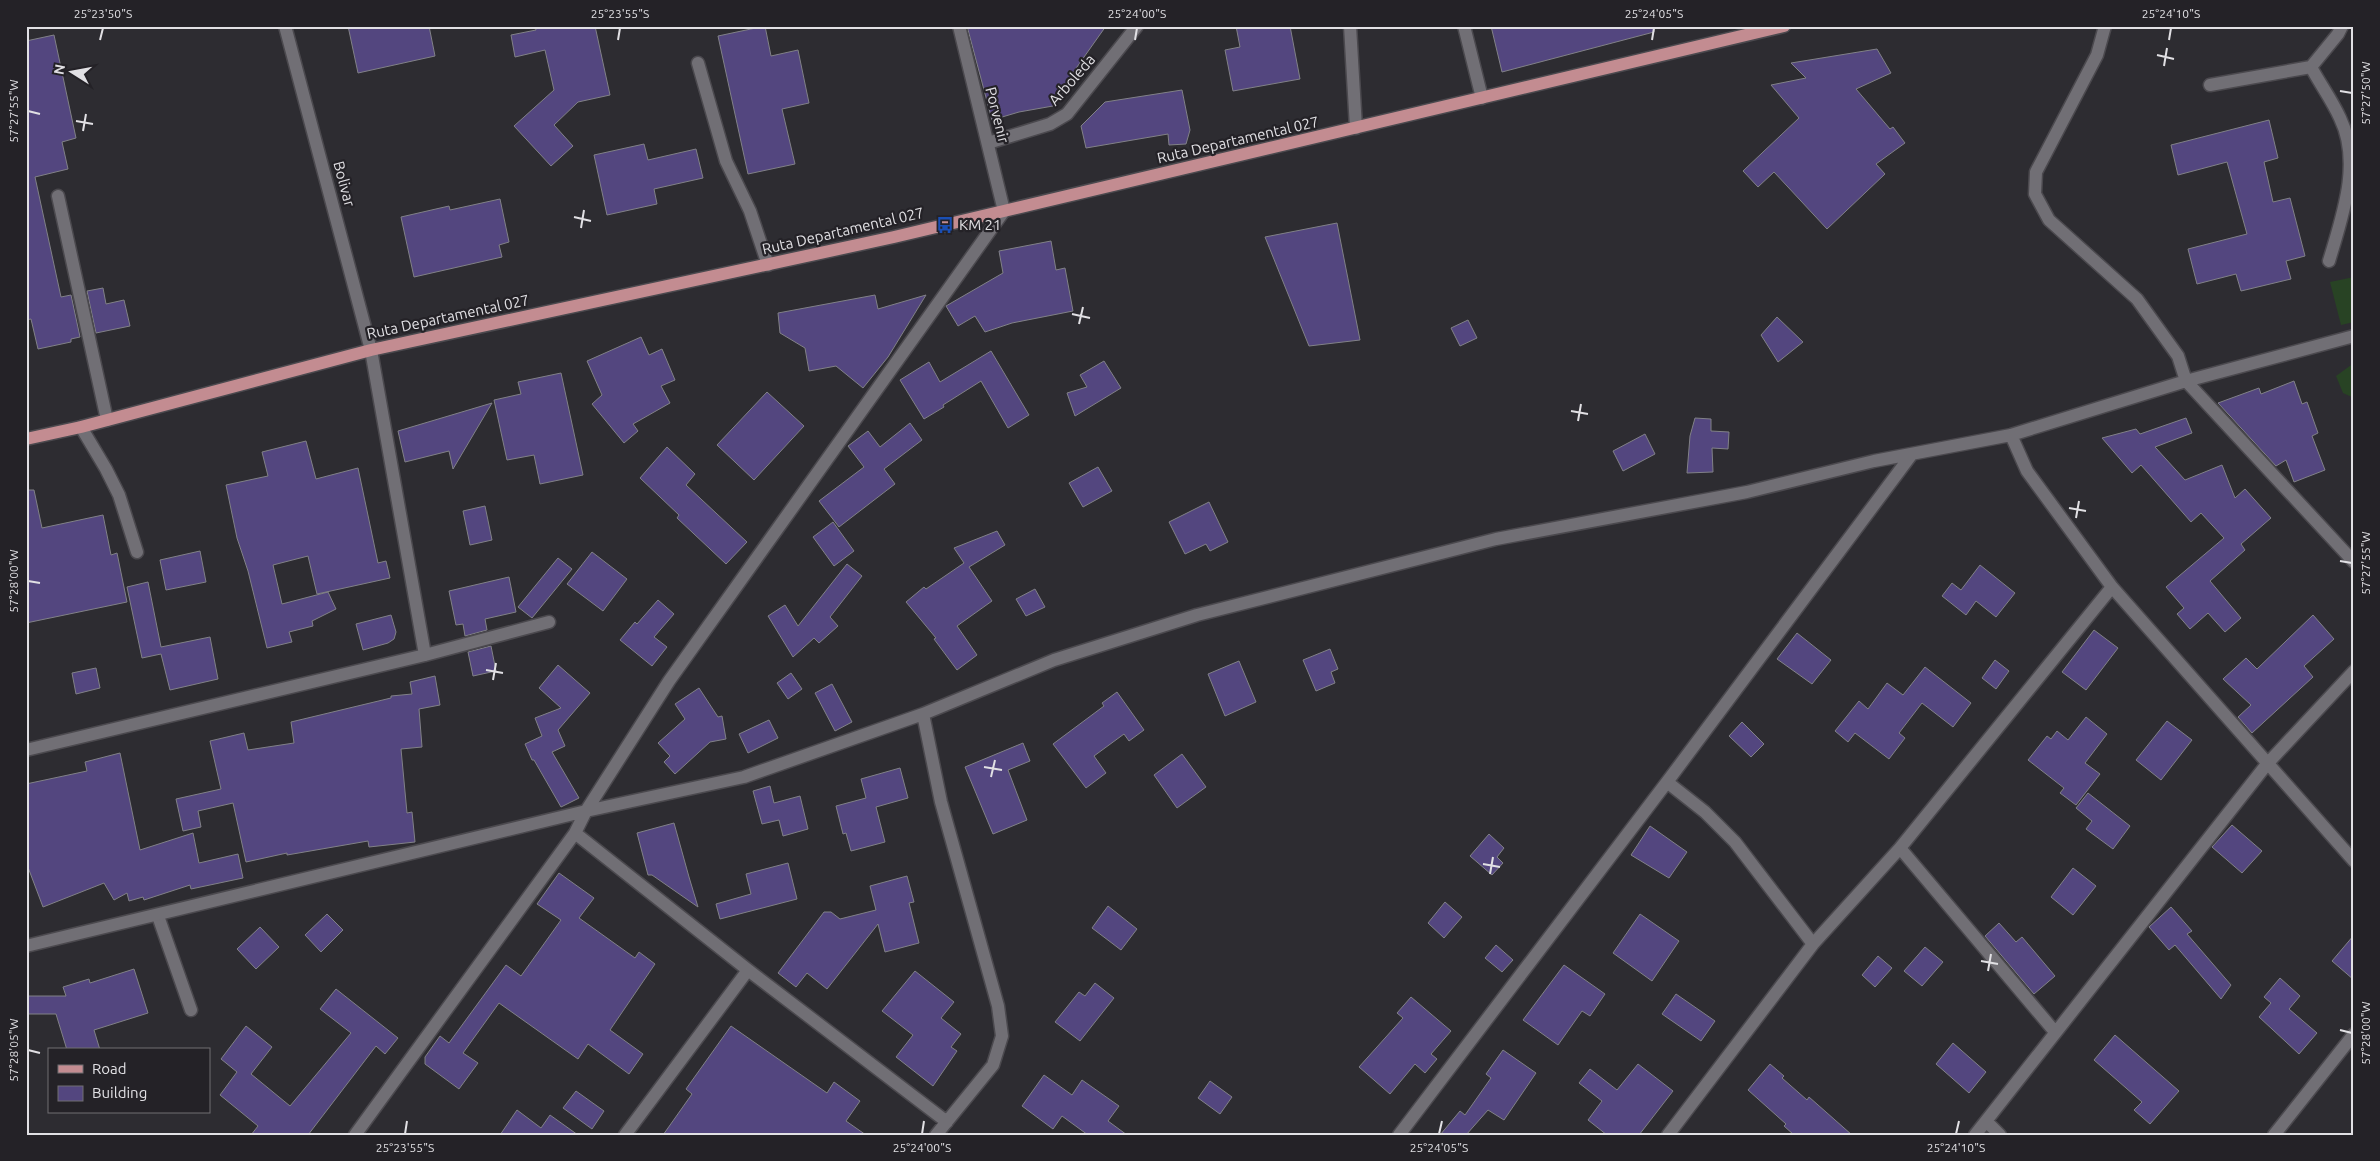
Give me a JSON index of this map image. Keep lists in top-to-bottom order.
{
  "streets": {
    "main road": ["Ruta Departamental 027"],
    "street": ["Arboleda", "Porvenir", "Bolivar"]
  },
  "crossings": [
    ["Arboleda", "Porvenir"],
    ["Porvenir", "Ruta Departamental 027"],
    ["Ruta Departamental 027", "Bolivar"]
  ],
  "places": {
    "bus stop": ["KM 21"]
  },
  "legend": ["Road", "Building"],
  "north": "left",
  "coordinates": [
    "25°23'50\"S",
    "25°23'55\"S",
    "25°24'00\"S",
    "25°24'05\"S",
    "25°24'10\"S",
    "57°27'50\"W",
    "57°27'55\"W",
    "57°28'00\"W",
    "57°28'05\"W"
  ]
}
